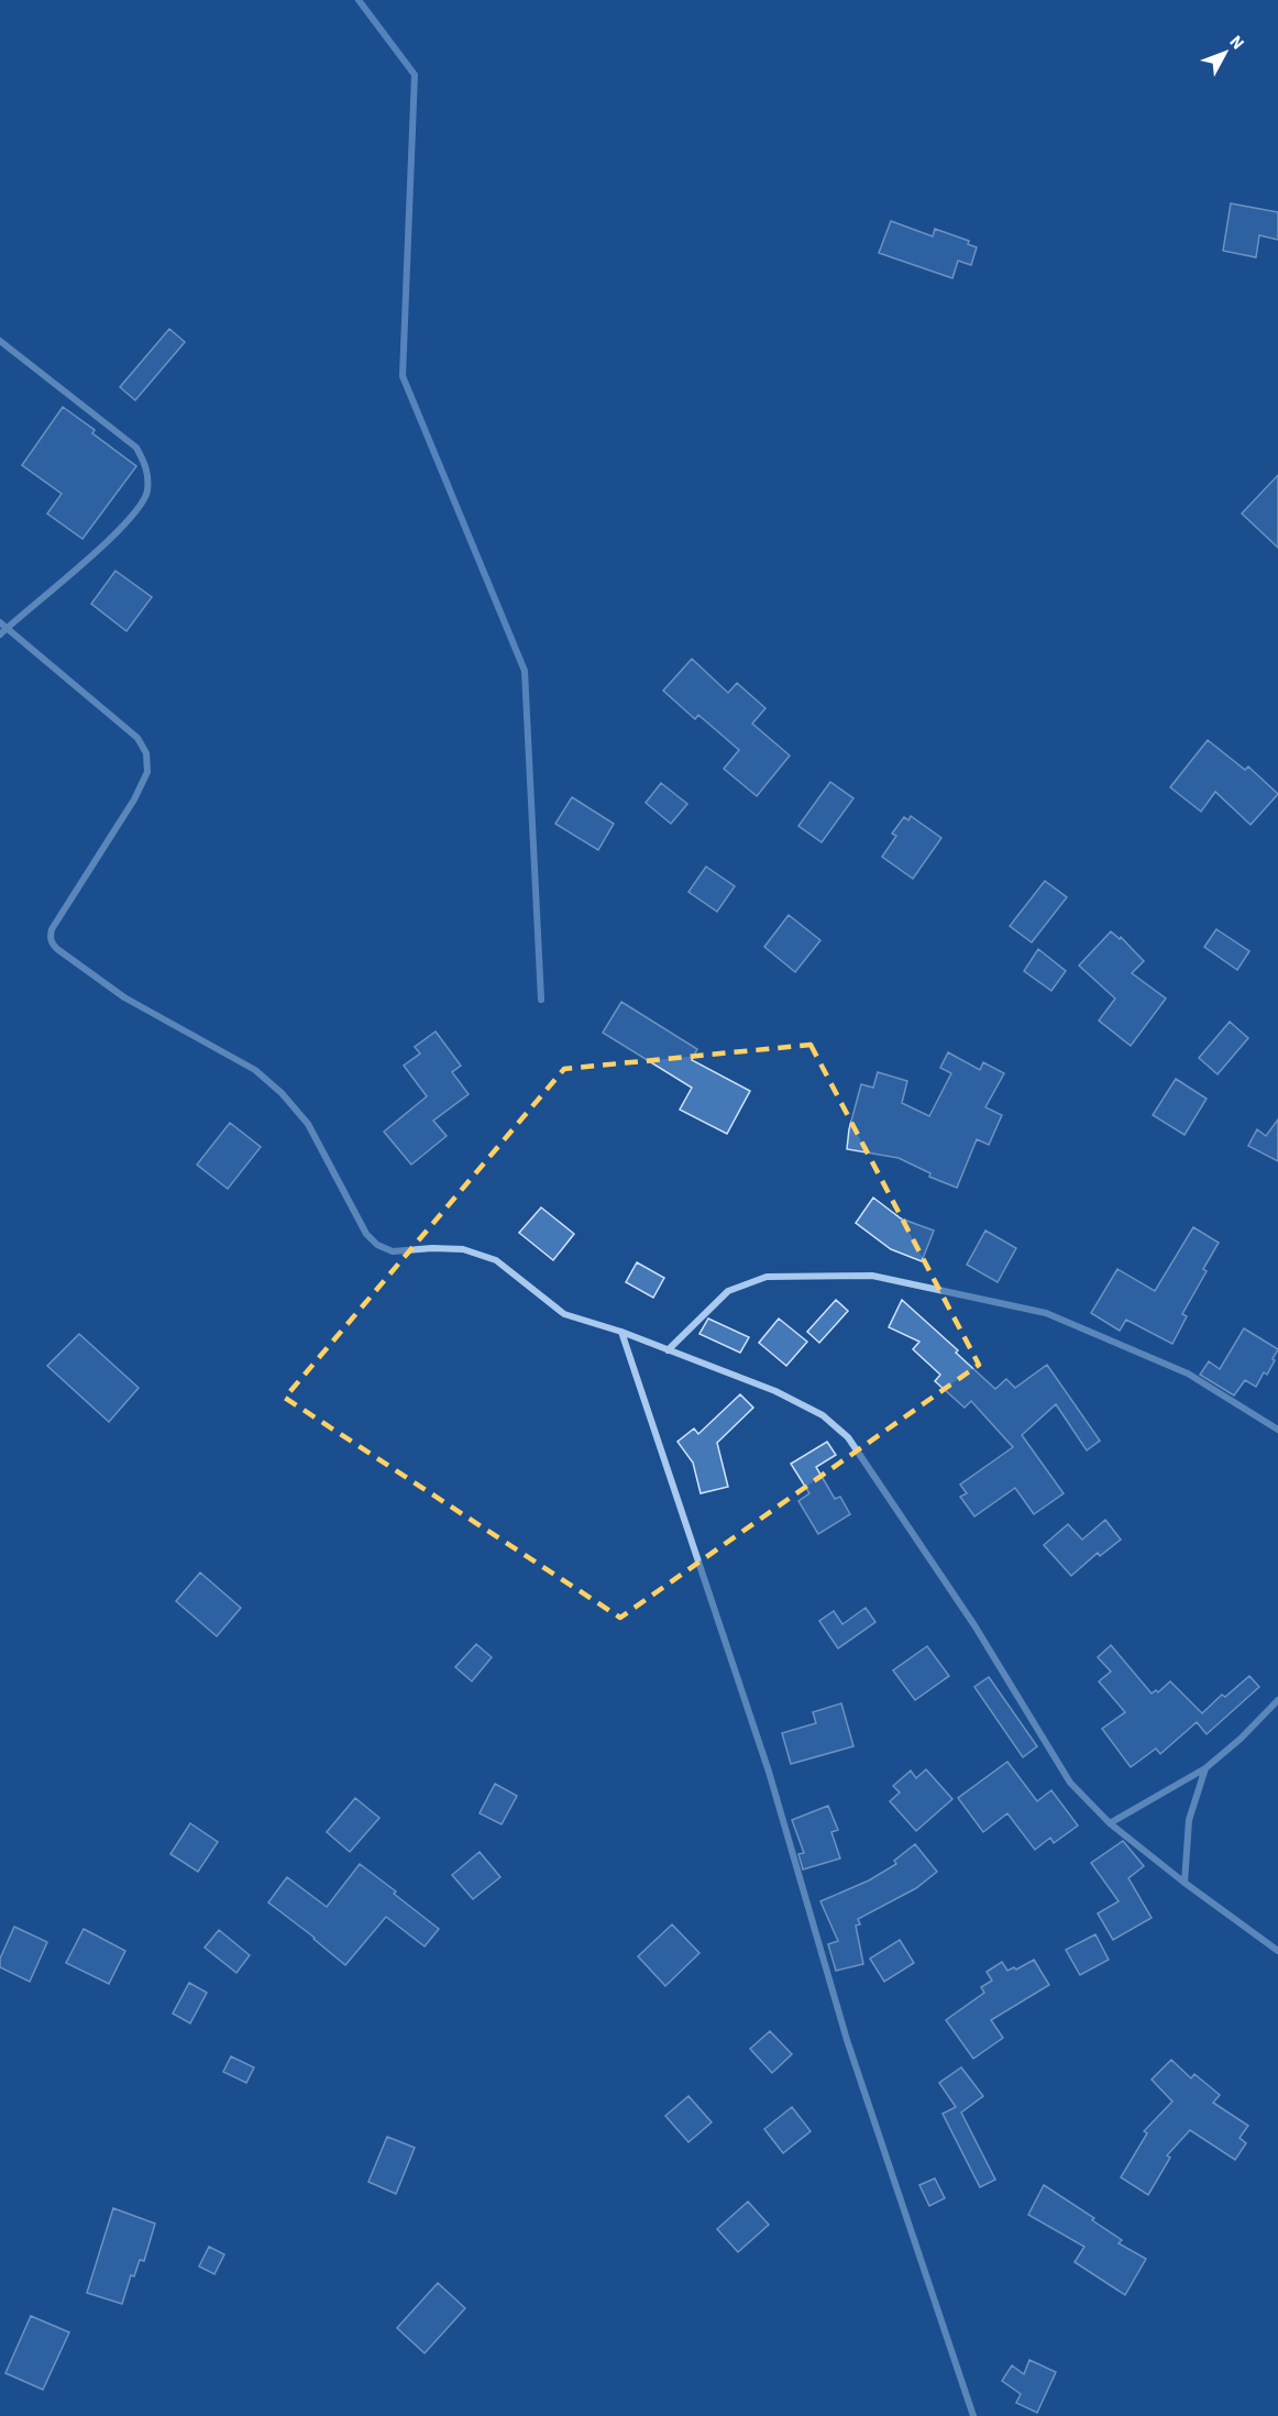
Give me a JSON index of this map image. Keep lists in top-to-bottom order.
{
  "north": "top right"
}
